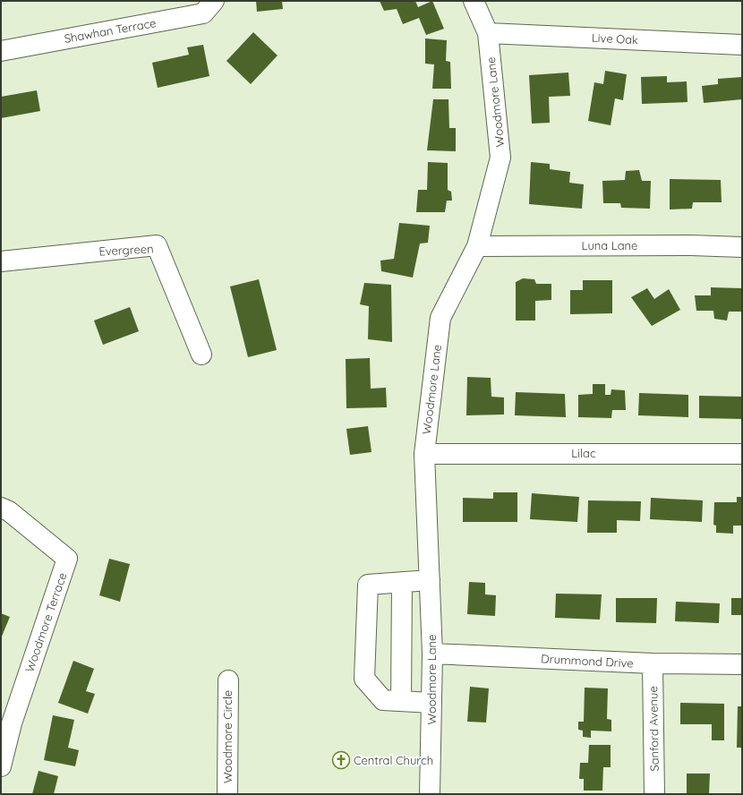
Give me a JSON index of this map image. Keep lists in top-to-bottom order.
{
  "streets": {
    "street": [
      "Shawhan Terrace",
      "Live Oak",
      "Woodmore Lane",
      "Luna Lane",
      "Evergreen",
      "Lilac",
      "Woodmore Terrace",
      "Drummond Drive",
      "Sanford Avenue",
      "Woodmore Circle"
    ]
  },
  "crossings": [
    ["Live Oak", "Woodmore Lane"],
    ["Woodmore Lane", "Luna Lane"],
    ["Woodmore Lane", "Lilac"],
    ["Woodmore Lane", "Drummond Drive"],
    ["Drummond Drive", "Sanford Avenue"]
  ],
  "places": {
    "church": ["Central Church"]
  }
}
